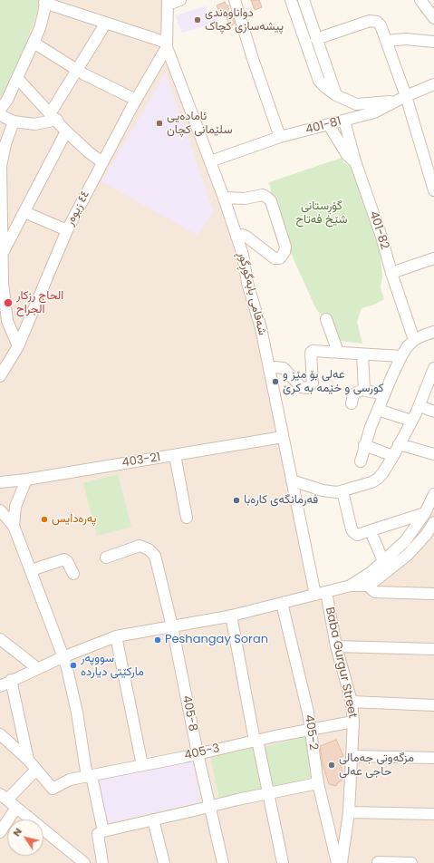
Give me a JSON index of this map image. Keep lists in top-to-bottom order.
{
  "streets": {
    "street": [
      "401-81",
      "٤٤ زیوەر",
      "401-82",
      "شەقامی بابەگوڕگوڕ",
      "403-21",
      "Baba Gurgur Street",
      "405-8",
      "405-2",
      "405-3"
    ]
  },
  "crossings": [
    ["401-81", "401-82"],
    ["401-81", "شەقامی بابەگوڕگوڕ"],
    ["٤٤ زیوەر", "شەقامی بابەگوڕگوڕ"],
    ["شەقامی بابەگوڕگوڕ", "403-21"],
    ["شەقامی بابەگوڕگوڕ", "Baba Gurgur Street"],
    ["Baba Gurgur Street", "405-3"],
    ["405-8", "405-3"],
    ["405-2", "405-3"]
  ],
  "parks": ["گۆڕستانی شێخ فەتاح"],
  "places": [
    "دواناوەندی پیشەسازی کچاک",
    "ئامادەیی سلێمانی کچان",
    "الحاج رزكار الجراح",
    "عەلی بۆ مێز و کورسی و خێمە بە کرێ",
    "فەرمانگەی کارەبا",
    "پەرەدایس",
    "Peshangay Soran",
    "سووپەر مارکێتی دیاردە",
    "مزگەوتی جەمالی حاجی عەلی"
  ],
  "north": "top left"
}
